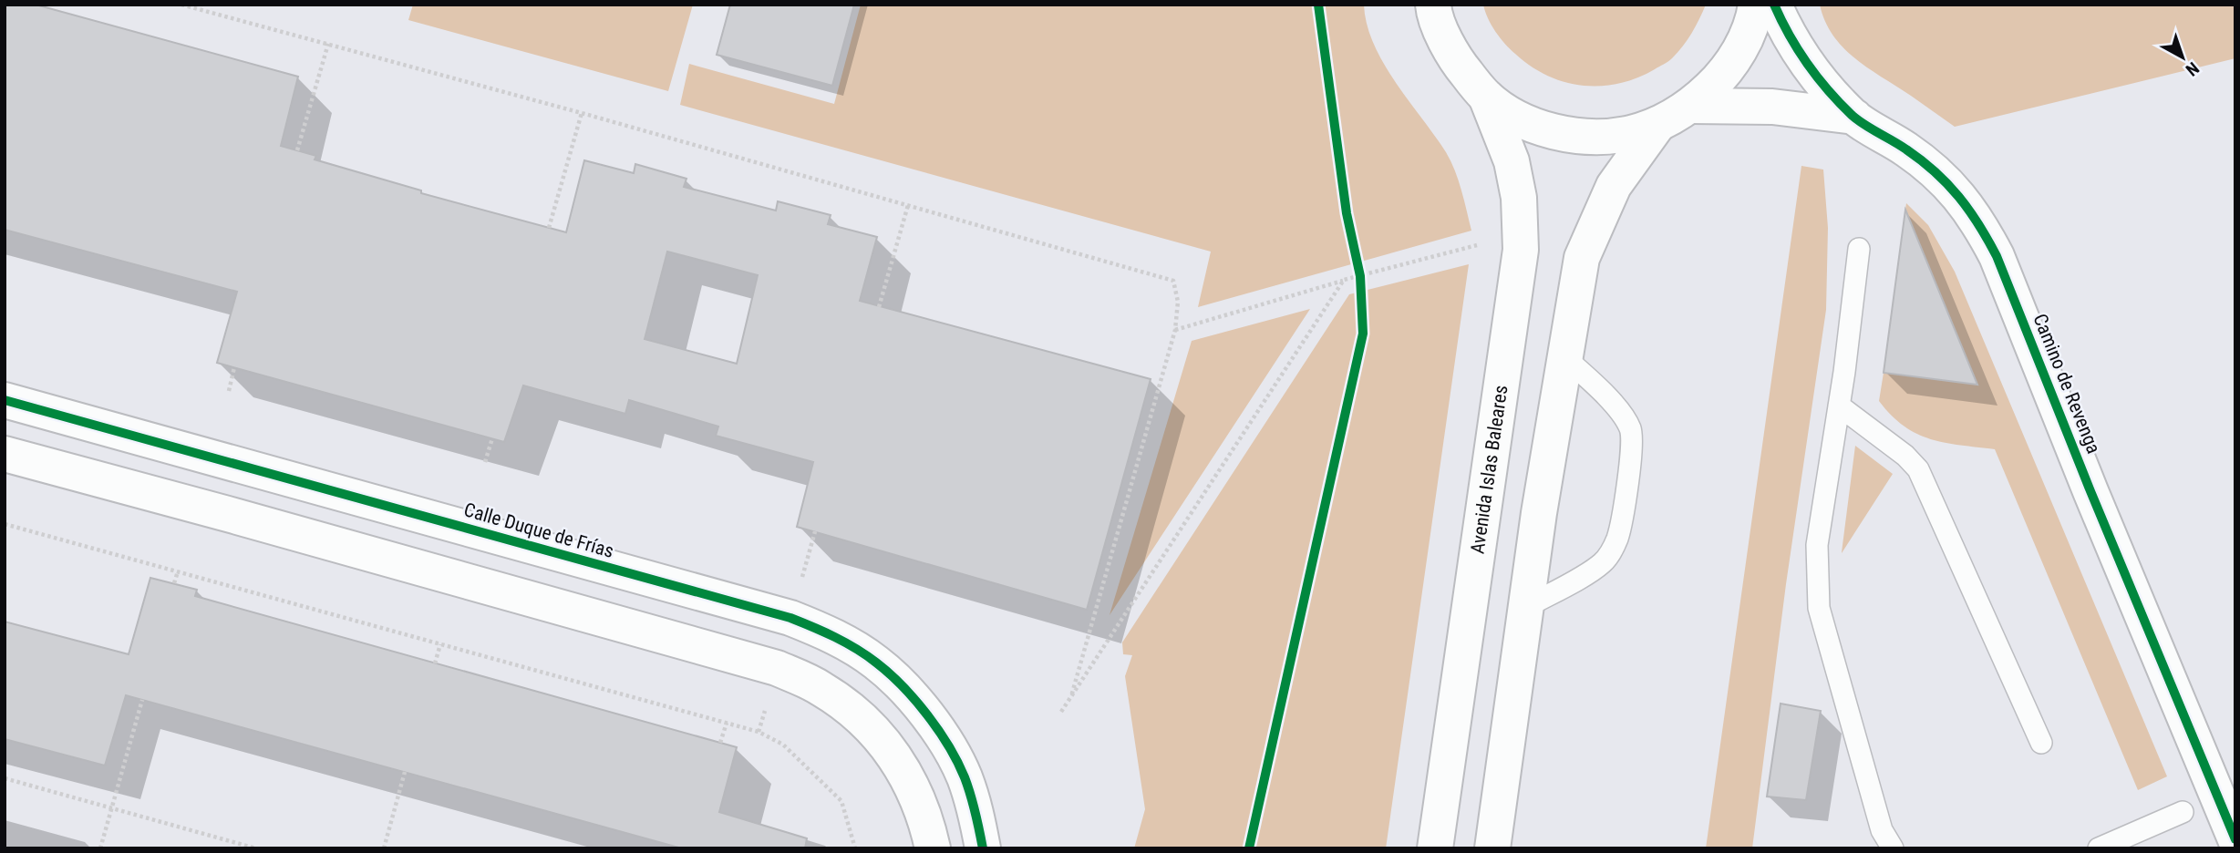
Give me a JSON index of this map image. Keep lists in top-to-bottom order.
{
  "streets": {
    "street": ["Camino de Revenga", "Avenida Islas Baleares", "Calle Duque de Frías"]
  },
  "north": "bottom right"
}
